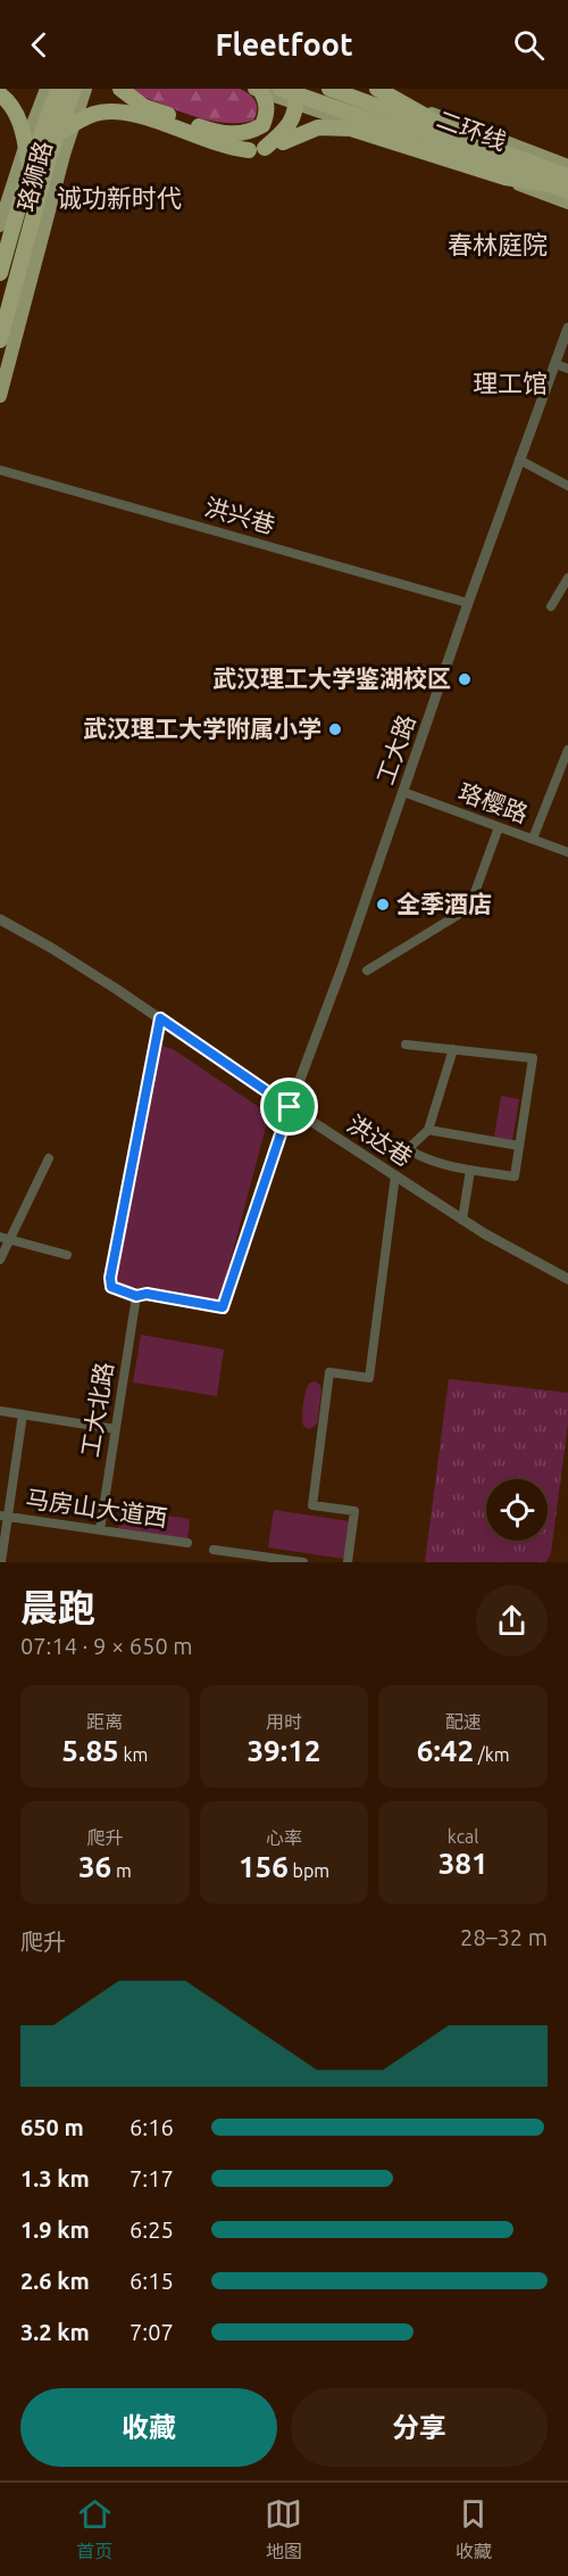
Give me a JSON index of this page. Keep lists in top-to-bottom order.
{
  "streets": {
    "highway": ["二环线"],
    "main road": ["珞狮路"],
    "street": [
      "洪兴巷",
      "工大路",
      "珞樱路",
      "洪达巷",
      "工大北路",
      "马房山大道西"
    ]
  },
  "crossings": [
    ["洪兴巷", "工大路"],
    ["工大路", "珞樱路"],
    ["工大路", "洪达巷"],
    ["工大北路", "马房山大道西"]
  ],
  "districts": ["诚功新时代", "春林庭院", "理工馆"],
  "places": ["武汉理工大学鉴湖校区", "武汉理工大学附属小学", "全季酒店"],
  "page": {
    "header": "Fleetfoot",
    "heading": ["晨跑", "07:14 · 9 × 650 m"],
    "stats": [
      ["距离", "5.85 km"],
      ["用时", "39:12"],
      ["配速", "6:42 /km"],
      ["爬升", "36 m"],
      ["心率", "156 bpm"],
      ["kcal", "381"]
    ],
    "chart": ["爬升", "28–32 m"],
    "list": [
      {
        "name": "650 m",
        "note": "6:16"
      },
      {
        "name": "1.3 km",
        "note": "7:17"
      },
      {
        "name": "1.9 km",
        "note": "6:25"
      },
      {
        "name": "2.6 km",
        "note": "6:15"
      },
      {
        "name": "3.2 km",
        "note": "7:07"
      }
    ],
    "buttons": ["收藏", "分享"],
    "tabs": ["首页", "地图", "收藏"]
  }
}
